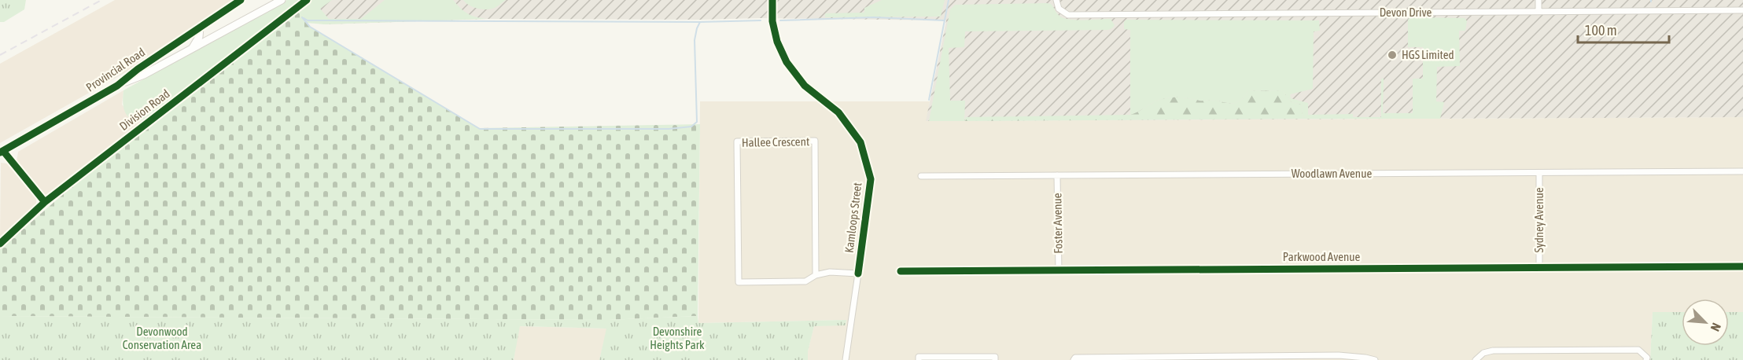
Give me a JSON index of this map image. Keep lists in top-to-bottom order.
{
  "streets": {
    "main road": ["Provincial Road", "Division Road"],
    "street": [
      "Devon Drive",
      "Hallee Crescent",
      "Woodlawn Avenue",
      "Kamloops Street",
      "Sydney Avenue",
      "Foster Avenue",
      "Parkwood Avenue"
    ]
  },
  "crossings": [
    ["Hallee Crescent", "Kamloops Street"],
    ["Woodlawn Avenue", "Sydney Avenue"],
    ["Woodlawn Avenue", "Foster Avenue"],
    ["Sydney Avenue", "Parkwood Avenue"],
    ["Foster Avenue", "Parkwood Avenue"]
  ],
  "parks": ["Devonwood Conservation Area", "Devonshire Heights Park"],
  "places": ["HGS Limited"],
  "scale_bar": "100 m",
  "north": "bottom right"
}
